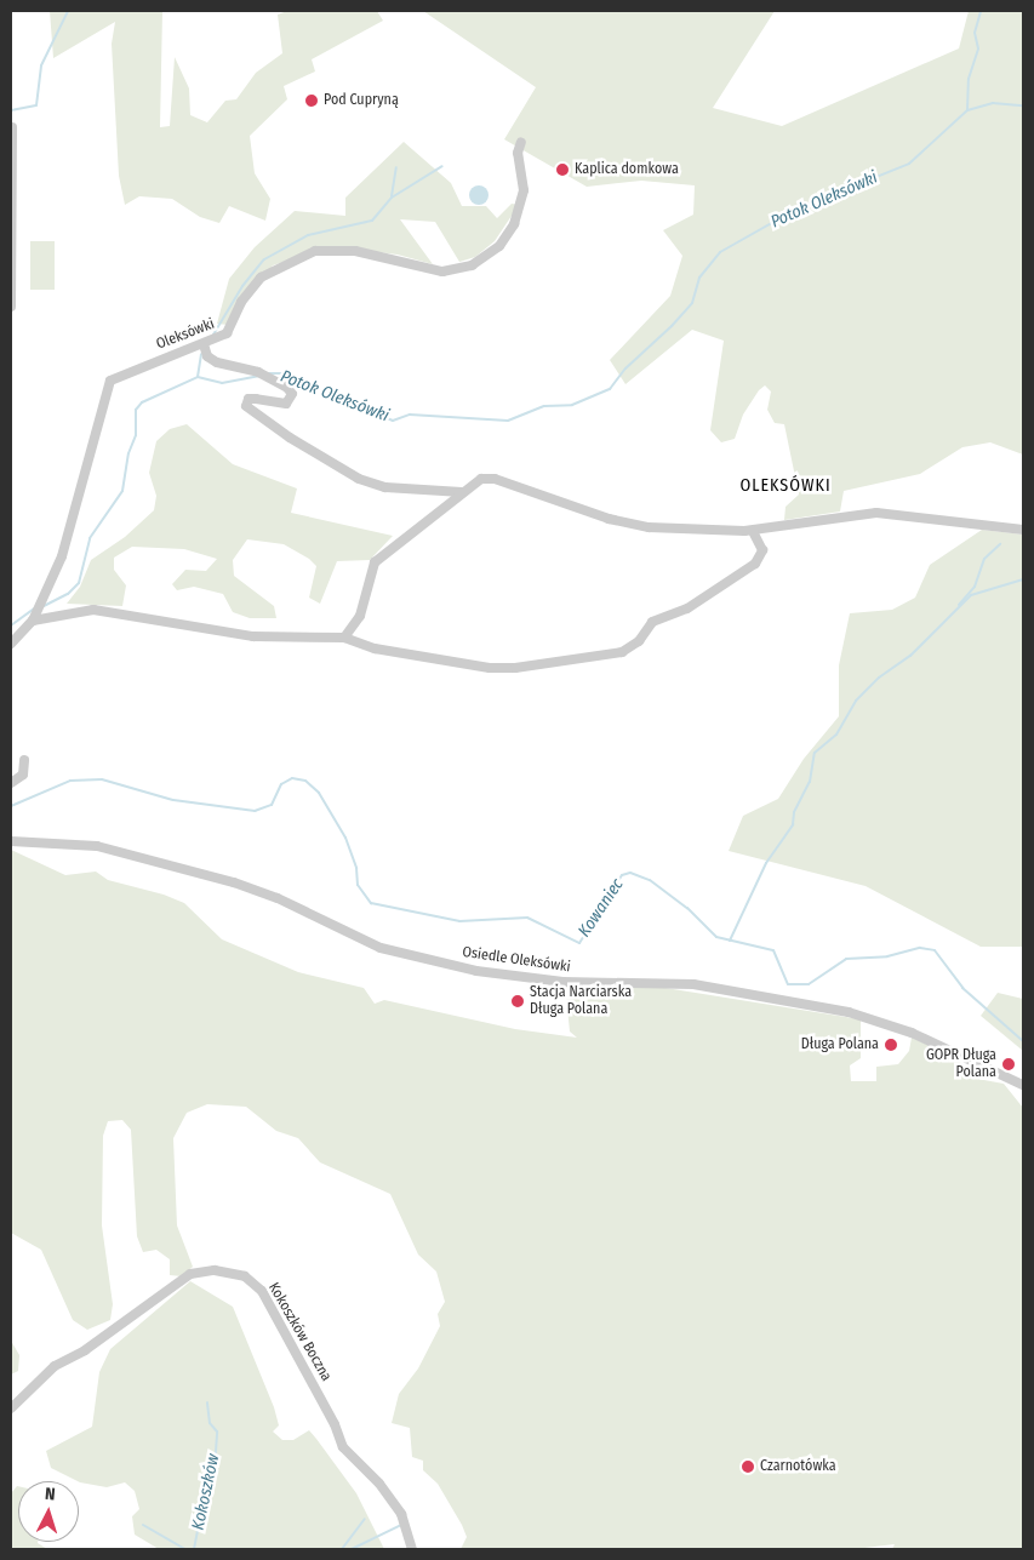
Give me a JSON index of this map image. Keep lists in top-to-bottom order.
{
  "streets": {
    "street": ["Oleksówki", "Osiedle Oleksówki", "Kokoszków Boczna"]
  },
  "districts": ["OLEKSÓWKI"],
  "water": ["Potok Oleksówki", "Kowaniec", "Kokoszków"],
  "places": [
    "Pod Cupryną",
    "Kaplica domkowa",
    "Stacja Narciarska Długa Polana",
    "Długa Polana",
    "GOPR Długa Polana",
    "Czarnotówka"
  ],
  "north": "top"
}
